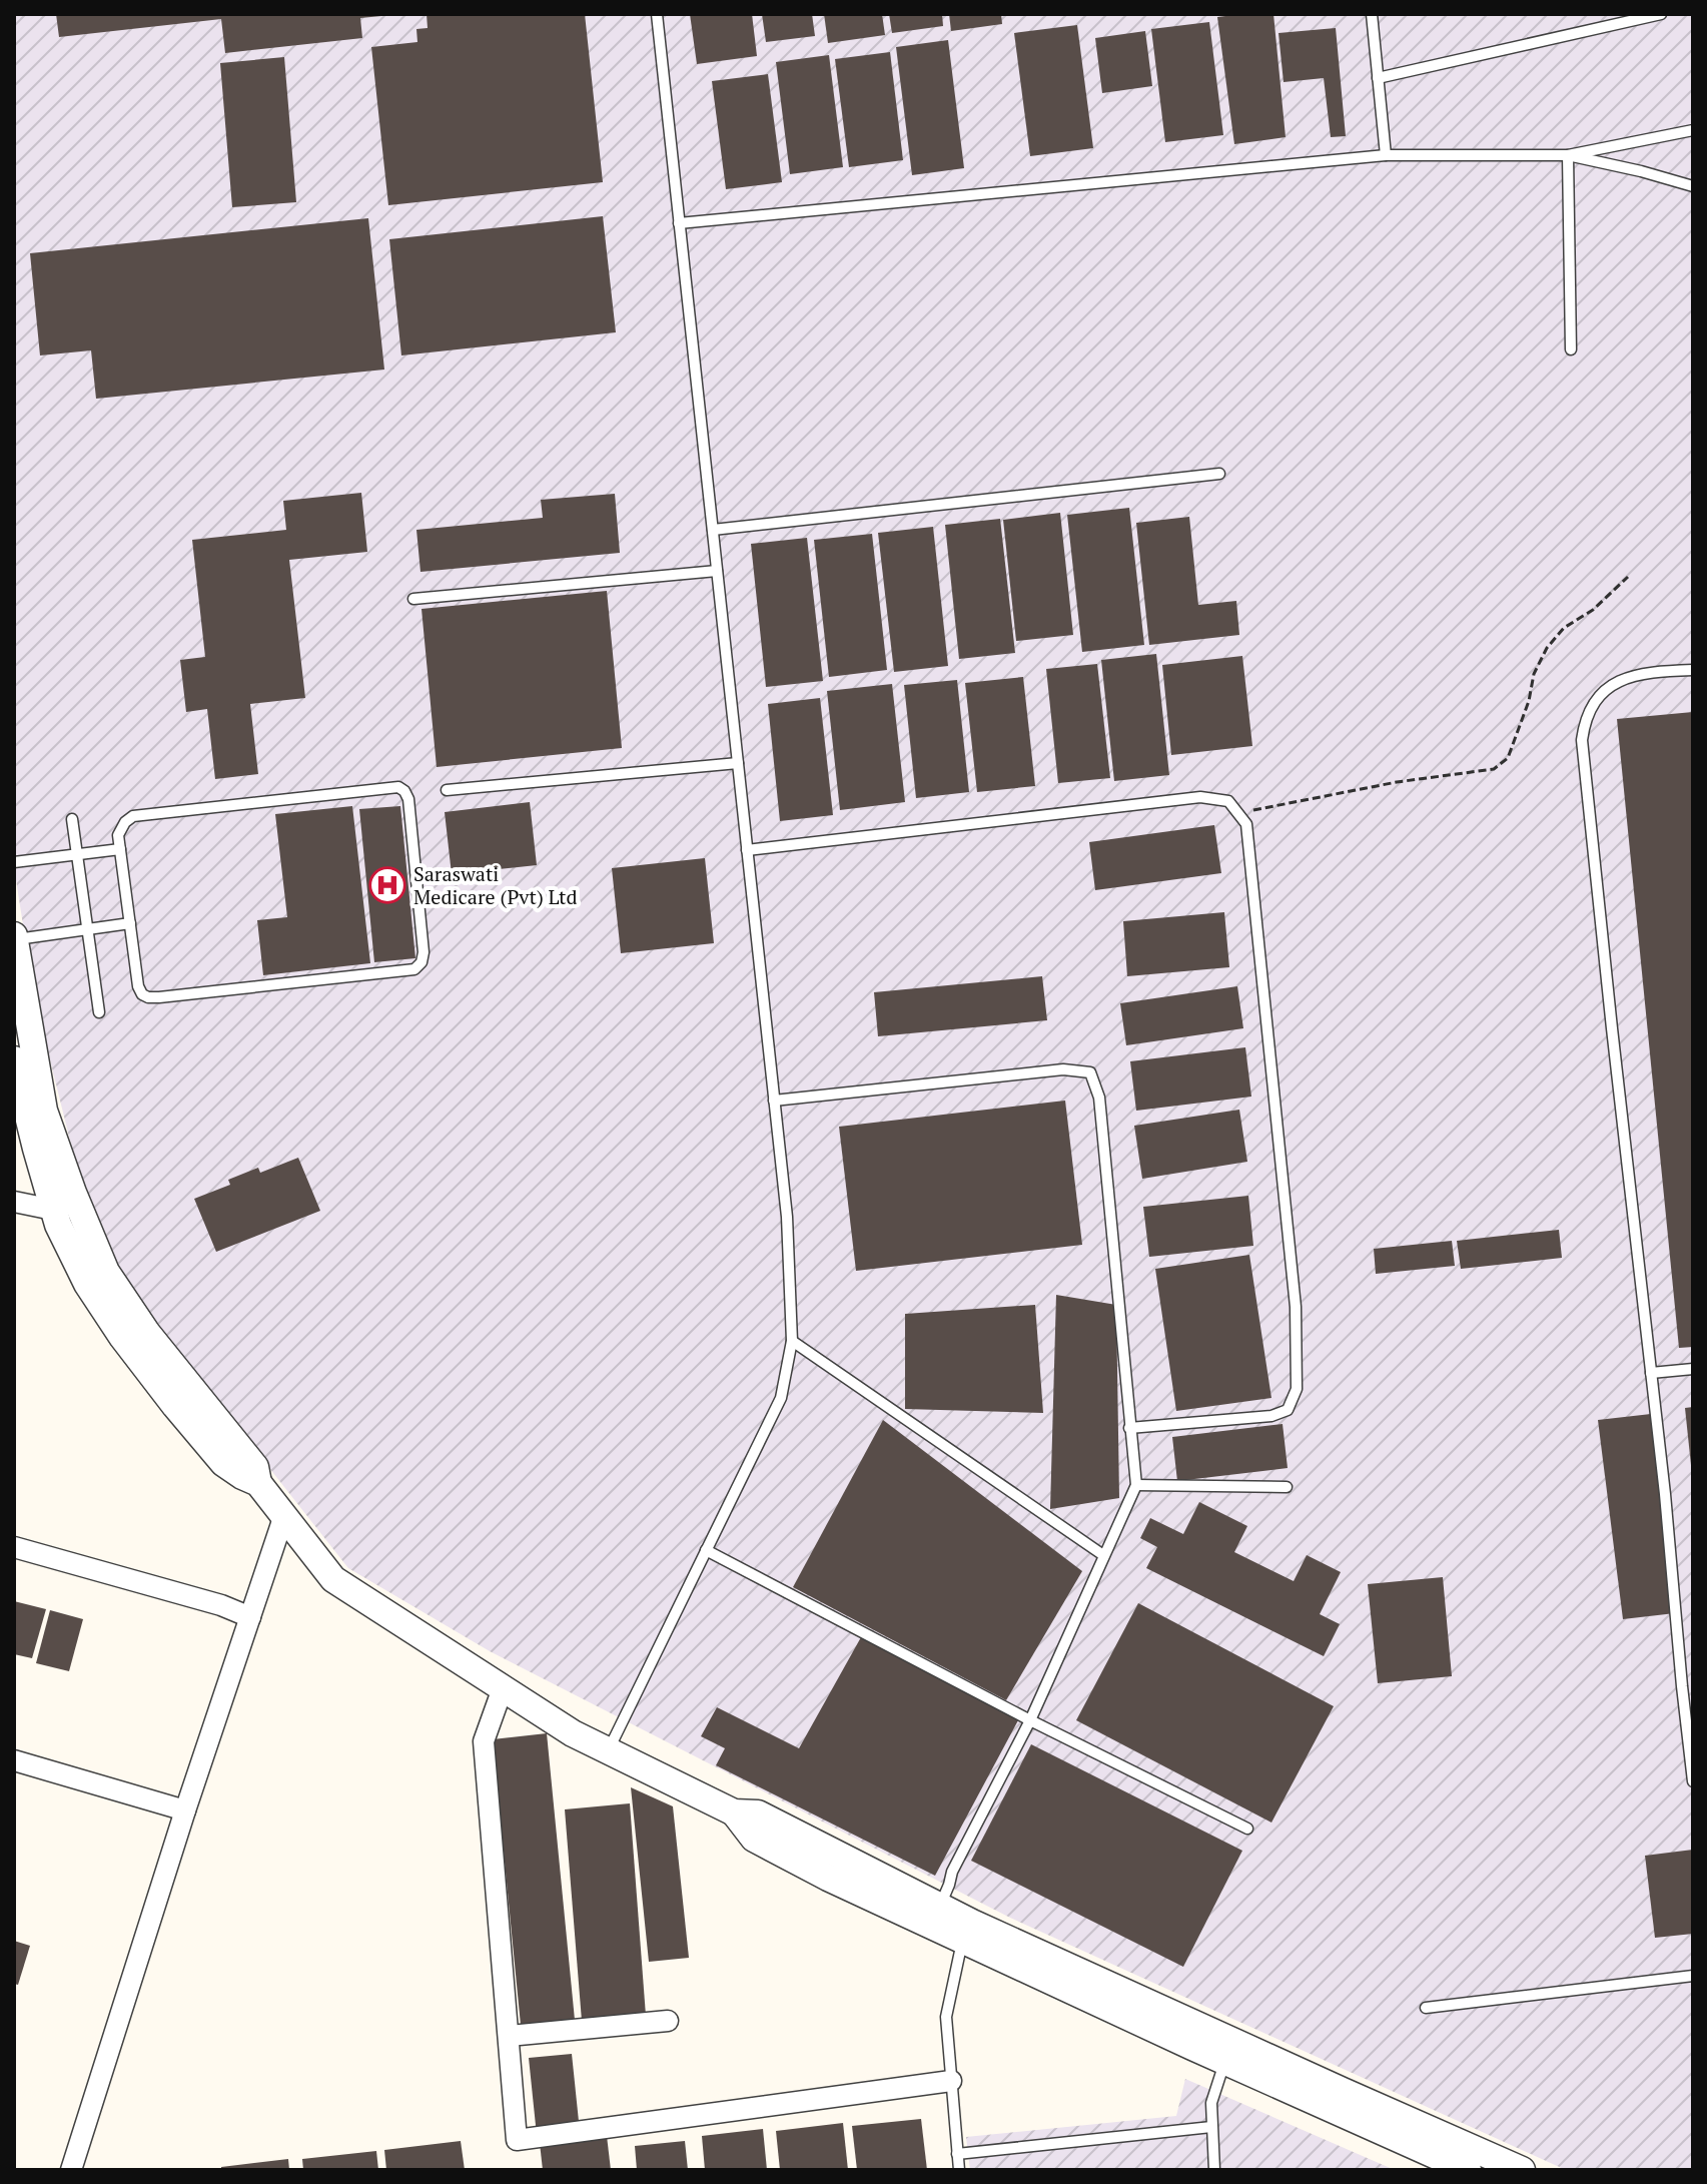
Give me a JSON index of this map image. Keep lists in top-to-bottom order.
{
  "places": {
    "hospital": ["Saraswati Medicare (Pvt) Ltd"]
  }
}
